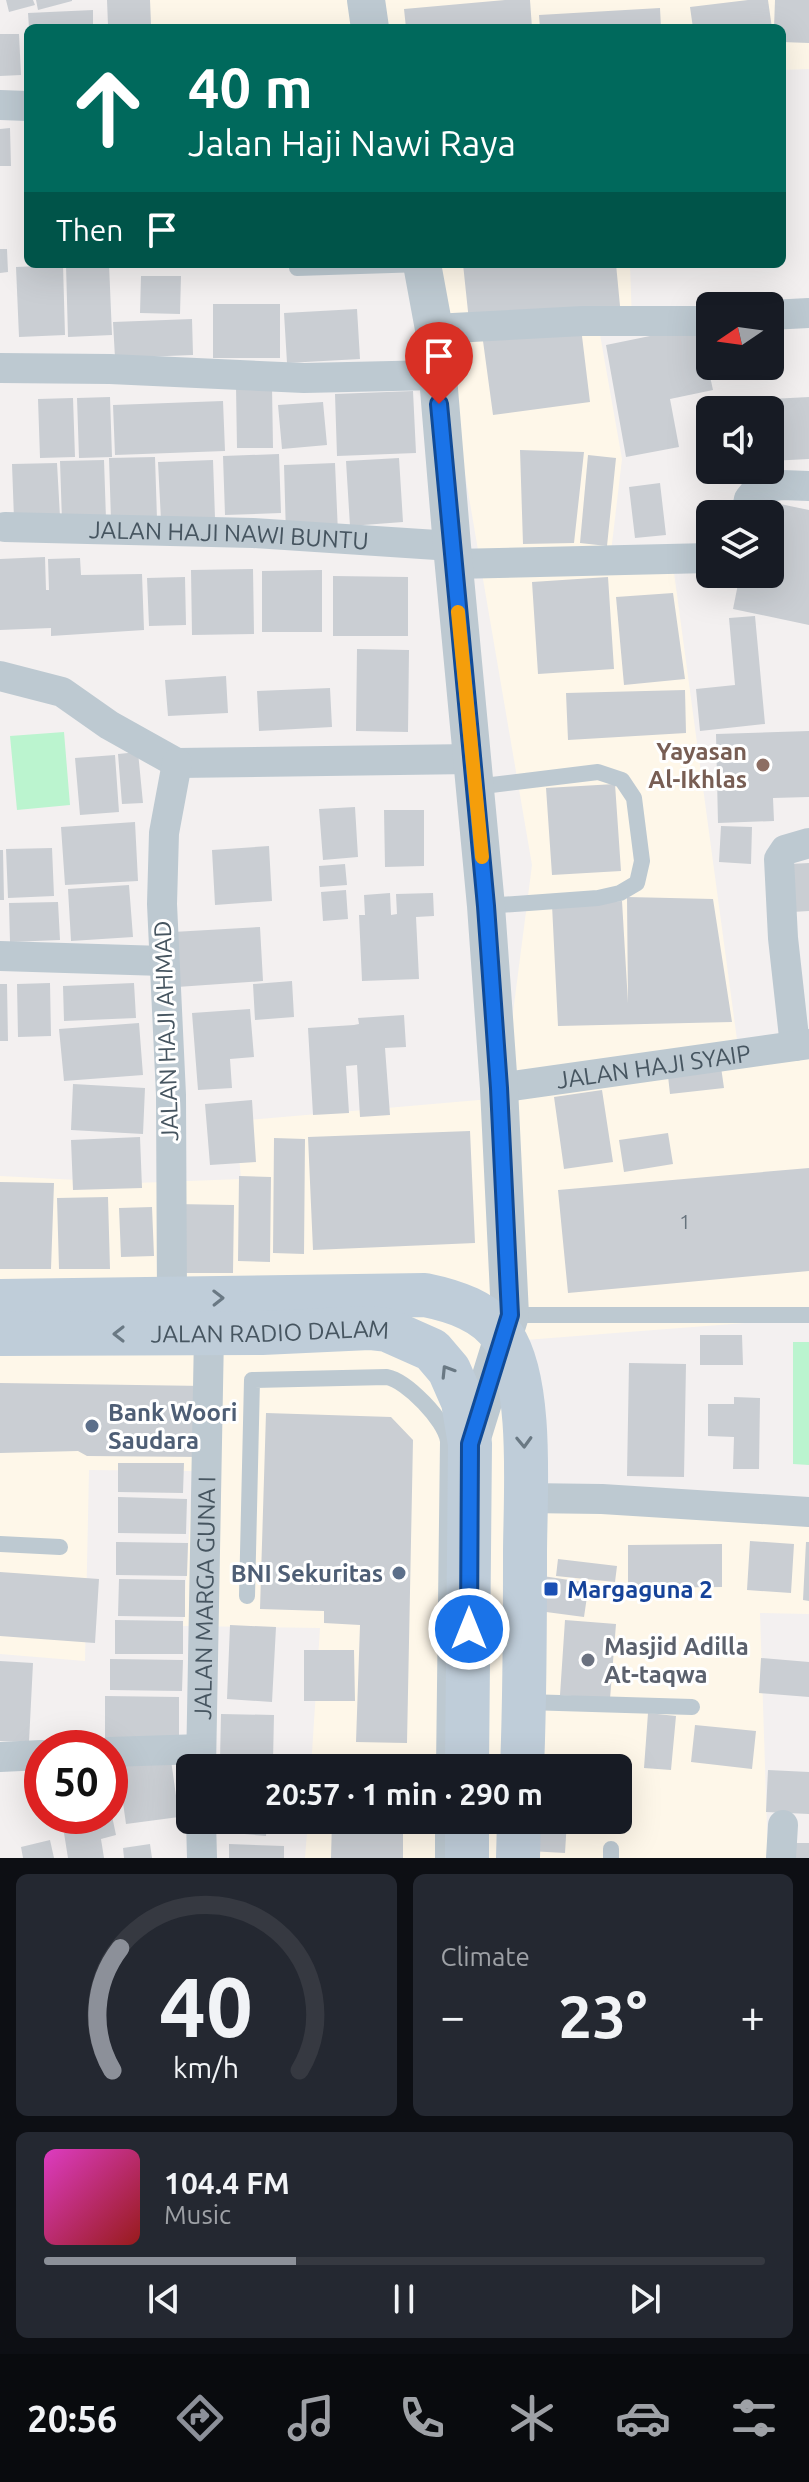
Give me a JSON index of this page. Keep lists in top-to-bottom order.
{
  "streets": {
    "main road": ["JALAN RADIO DALAM"],
    "street": [
      "JALAN HAJI NAWI BUNTU",
      "JALAN HAJI AHMAD",
      "JALAN HAJI SYAIP",
      "JALAN MARGA GUNA I"
    ]
  },
  "crossings": [
    ["JALAN HAJI AHMAD", "JALAN RADIO DALAM"],
    ["JALAN RADIO DALAM", "JALAN MARGA GUNA I"]
  ],
  "places": {
    "other": [
      "Yayasan Al-Ikhlas",
      "Bank Woori Saudara",
      "BNI Sekuritas",
      "Masjid Adilla At-taqwa"
    ],
    "transit": ["Margaguna 2"]
  },
  "house_numbers": ["1"],
  "north": "left",
  "page": {
    "turn": ["40 m", "Jalan Haji Nawi Raya"],
    "then": "Then",
    "limit": "50",
    "trip": "20:57 · 1 min · 290 m",
    "tile": "Climate",
    "heat": ["−", "23°", "+"],
    "song": ["104.4 FM", "Music"],
    "tabs": "20:56",
    "gauge": ["40", "km/h"]
  }
}
